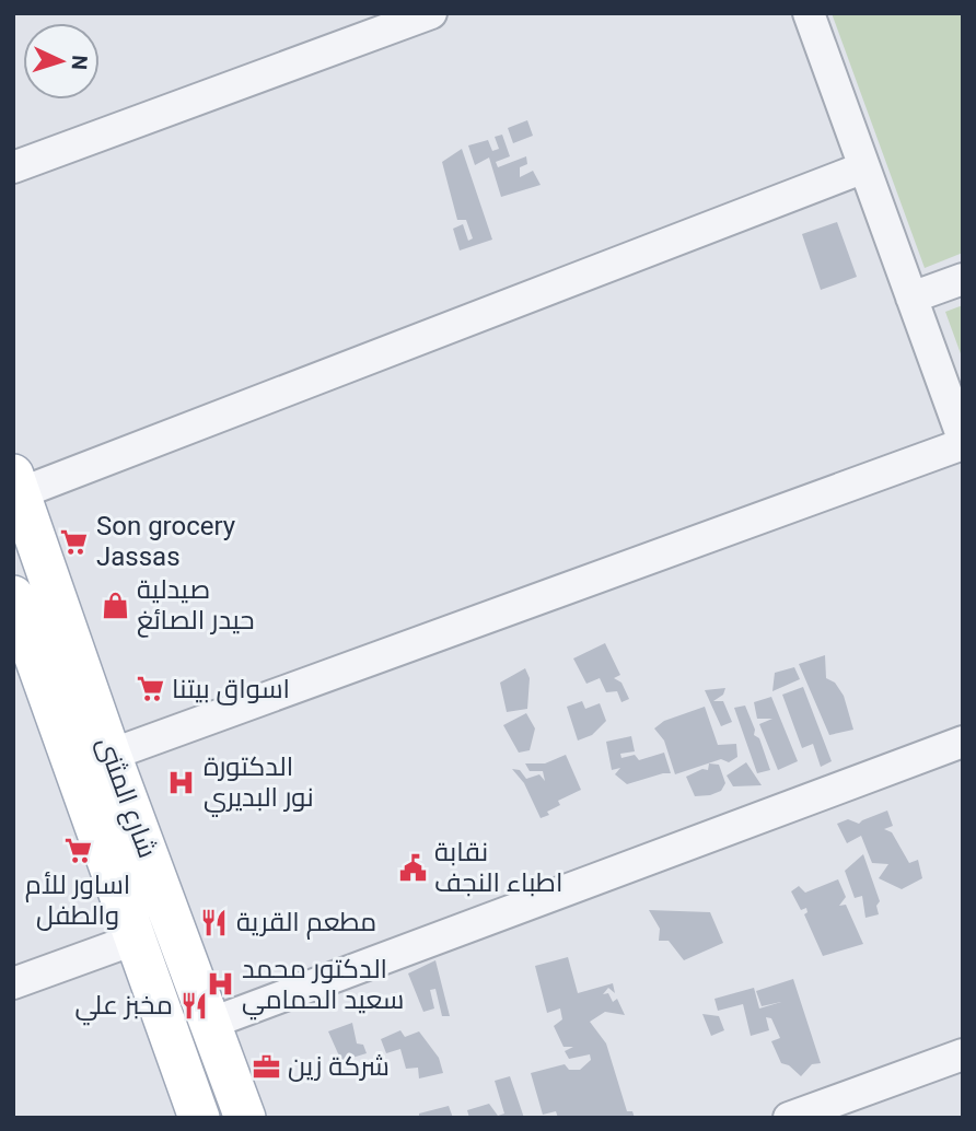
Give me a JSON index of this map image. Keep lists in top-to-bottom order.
{
  "streets": {
    "main road": ["شارع المثنى"]
  },
  "places": {
    "supermarket": ["Son grocery Jassas", "اسواق بيتنا", "اساور للأم والطفل"],
    "shop": ["صيدلية حيدر الصائغ"],
    "hospital": ["الدكتورة نور البديري", "الدكتور محمد سعيد الحمامي"],
    "public building": ["نقابة اطباء النجف"],
    "restaurant": ["مطعم القرية", "مخبز علي"],
    "office": ["شركة زين"]
  },
  "north": "right"
}
